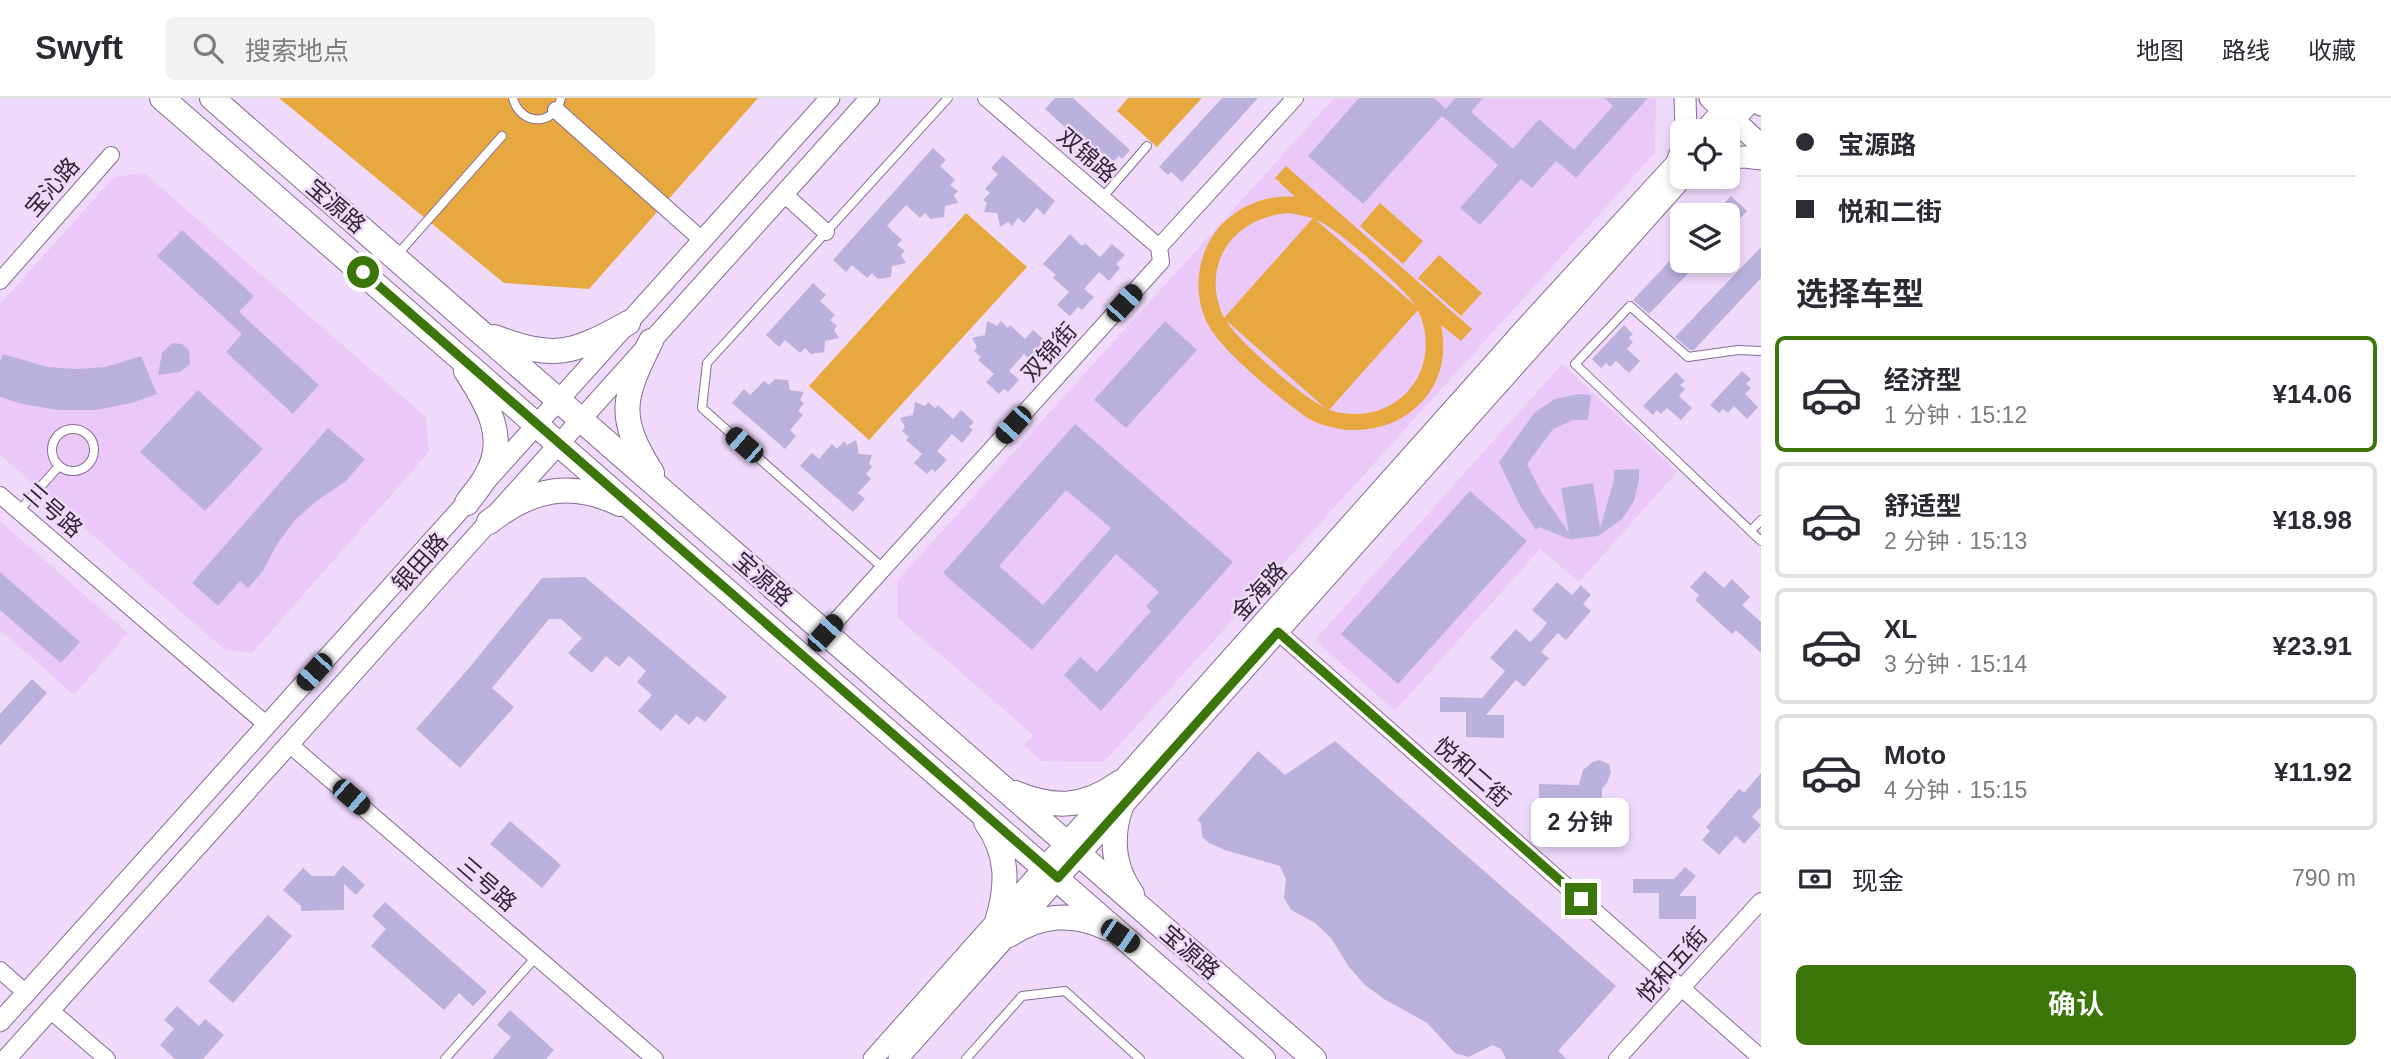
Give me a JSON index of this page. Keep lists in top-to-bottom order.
{
  "streets": {
    "main road": ["宝源路"],
    "street": [
      "双锦路",
      "宝沁路",
      "双锦街",
      "三号路",
      "银田路",
      "金海路",
      "悦和二街",
      "悦和五街"
    ]
  },
  "crossings": [
    ["双锦路", "双锦街"],
    ["宝源路", "双锦街"],
    ["宝源路", "银田路"],
    ["宝源路", "金海路"],
    ["三号路", "银田路"],
    ["金海路", "悦和二街"],
    ["悦和二街", "悦和五街"]
  ],
  "page": {
    "header": "Swyft",
    "search": "搜索地点",
    "nav": ["地图", "路线", "收藏"],
    "banner": ["宝源路", "悦和二街"],
    "heading": "选择车型",
    "list": [
      {
        "name": "经济型",
        "note": "1 分钟 · 15:12",
        "value": "¥14.06"
      },
      {
        "name": "舒适型",
        "note": "2 分钟 · 15:13",
        "value": "¥18.98"
      },
      {
        "name": "XL",
        "note": "3 分钟 · 15:14",
        "value": "¥23.91"
      },
      {
        "name": "Moto",
        "note": "4 分钟 · 15:15",
        "value": "¥11.92"
      }
    ],
    "bubble": "2 分钟",
    "pay": ["现金", "790 m"],
    "buttons": "确认"
  }
}
